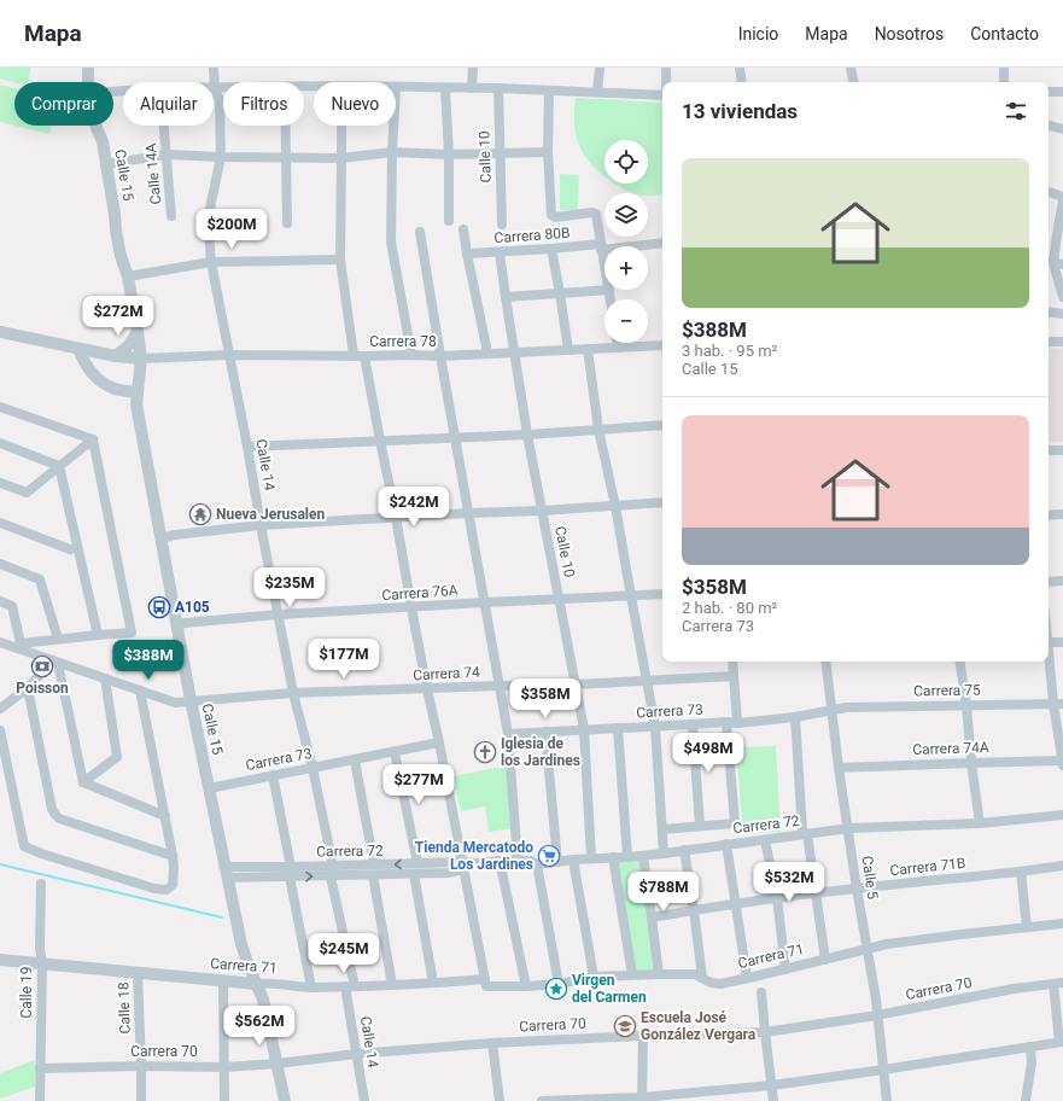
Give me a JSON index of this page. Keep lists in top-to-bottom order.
{
  "streets": {
    "street": [
      "Calle 10",
      "Calle 14A",
      "Calle 15",
      "Carrera 80B",
      "Carrera 78",
      "Calle 14",
      "Carrera 76A",
      "Carrera 74",
      "Carrera 75",
      "Carrera 73",
      "Carrera 74A",
      "Carrera 72",
      "Carrera 71B",
      "Calle 5",
      "Carrera 71",
      "Carrera 70",
      "Calle 19",
      "Calle 18"
    ]
  },
  "crossings": [
    ["Calle 10", "Carrera 80B"],
    ["Calle 10", "Carrera 78"],
    ["Calle 10", "Carrera 76A"],
    ["Calle 10", "Carrera 74"],
    ["Calle 10", "Carrera 73"],
    ["Calle 10", "Carrera 72"],
    ["Calle 15", "Carrera 78"],
    ["Calle 15", "Carrera 76A"],
    ["Calle 15", "Carrera 74"],
    ["Calle 15", "Carrera 73"],
    ["Calle 15", "Carrera 72"],
    ["Calle 15", "Carrera 71"],
    ["Calle 15", "Carrera 70"],
    ["Carrera 78", "Calle 14"],
    ["Calle 14", "Carrera 76A"],
    ["Calle 14", "Carrera 74"],
    ["Calle 14", "Carrera 73"],
    ["Calle 14", "Carrera 72"],
    ["Calle 14", "Carrera 71"],
    ["Calle 14", "Carrera 70"],
    ["Carrera 75", "Carrera 73"],
    ["Carrera 75", "Calle 5"],
    ["Carrera 73", "Calle 5"],
    ["Carrera 74A", "Calle 5"],
    ["Carrera 72", "Calle 5"],
    ["Carrera 71B", "Calle 5"],
    ["Calle 5", "Carrera 71"],
    ["Calle 5", "Carrera 70"],
    ["Carrera 71", "Calle 19"],
    ["Carrera 71", "Calle 18"],
    ["Carrera 70", "Calle 19"],
    ["Carrera 70", "Calle 18"]
  ],
  "places": {
    "temple": ["Nueva Jerusalen"],
    "bus stop": ["A105"],
    "bank": ["Poisson"],
    "church": ["Iglesia de los Jardines"],
    "supermarket": ["Tienda Mercatodo Los Jardines"],
    "place": ["Virgen del Carmen"],
    "school or university": ["Escuela José González Vergara"]
  },
  "page": {
    "header": "Mapa",
    "nav": [
      "Inicio",
      "Mapa",
      "Nosotros",
      "Contacto"
    ],
    "chip": [
      "Comprar",
      "Alquilar",
      "Filtros",
      "Nuevo"
    ],
    "heading": "13 viviendas",
    "map_buttons": ["+", "−"],
    "list": [
      {
        "name": "$388M",
        "note": "3 hab. · 95 m² · Calle 15"
      },
      {
        "name": "$358M",
        "note": "2 hab. · 80 m² · Carrera 73"
      }
    ],
    "price": [
      "$200M",
      "$272M",
      "$242M",
      "$235M",
      "$177M",
      "$388M",
      "$358M",
      "$498M",
      "$277M",
      "$532M",
      "$788M",
      "$245M",
      "$562M"
    ]
  }
}
